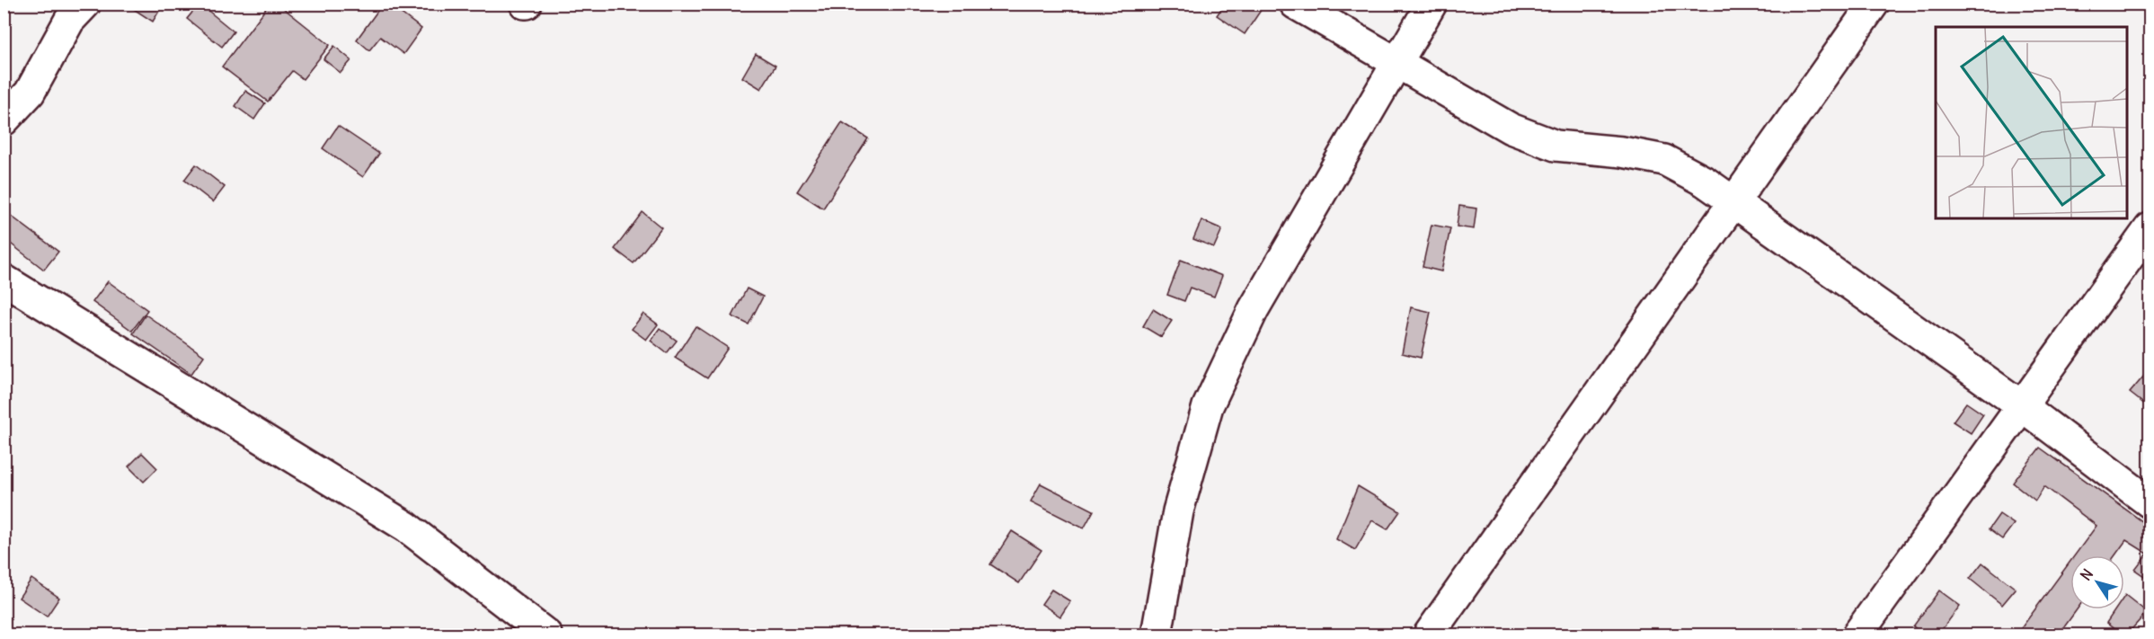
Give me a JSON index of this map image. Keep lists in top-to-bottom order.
{
  "north": "top left"
}
